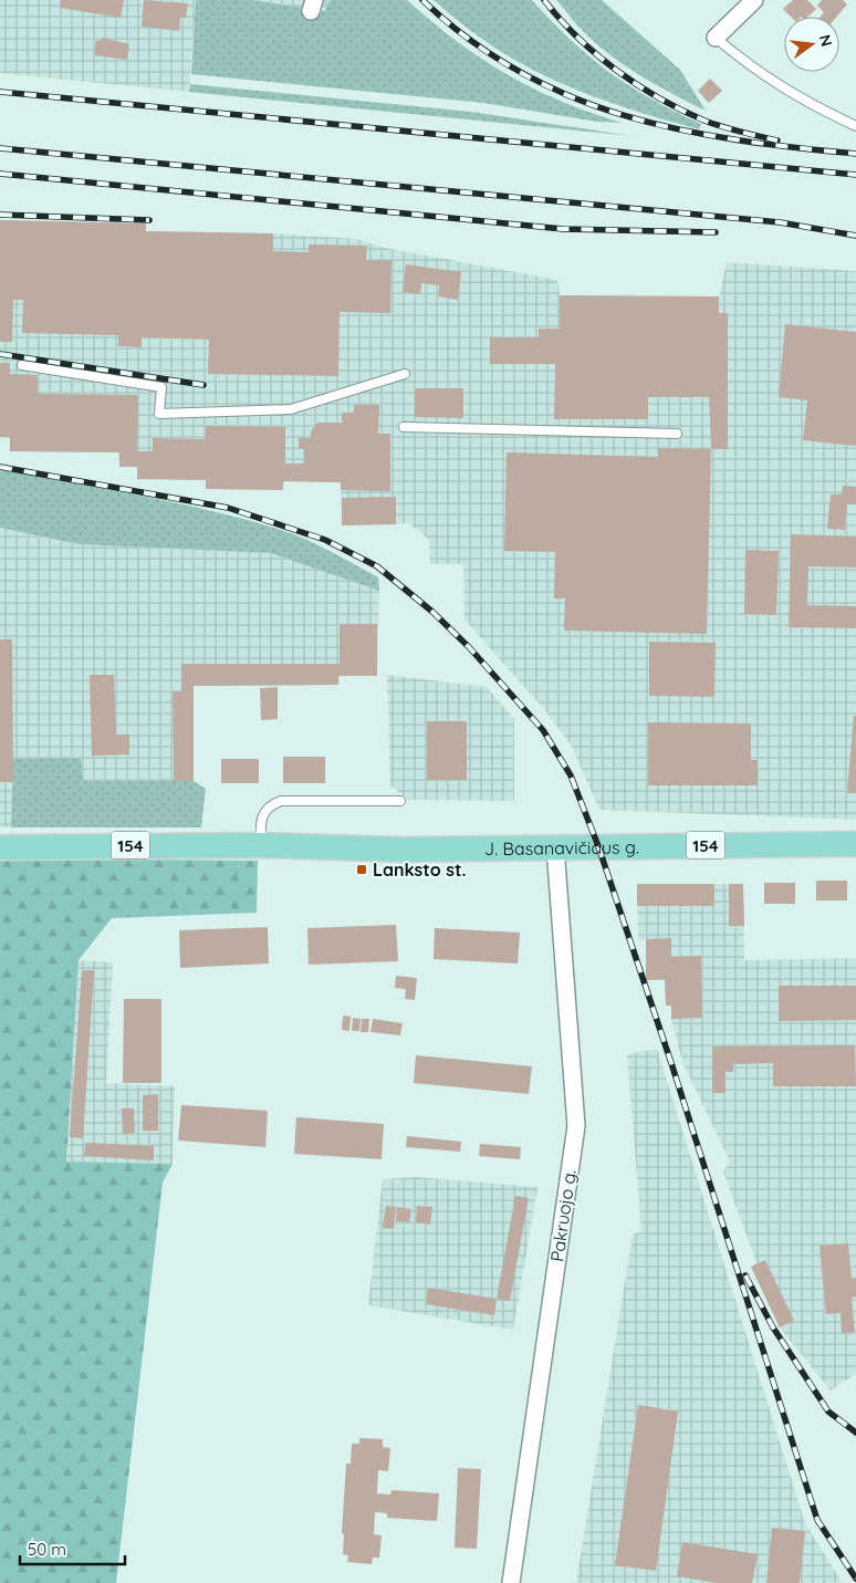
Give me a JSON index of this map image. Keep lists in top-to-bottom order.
{
  "streets": {
    "main road": ["154", "J. Basanavičiaus g."],
    "street": ["Pakruojo g."]
  },
  "crossings": [
    ["J. Basanavičiaus g.", "Pakruojo g."]
  ],
  "places": {
    "transit": ["Lanksto st."]
  },
  "scale_bar": "50 m",
  "north": "right"
}
